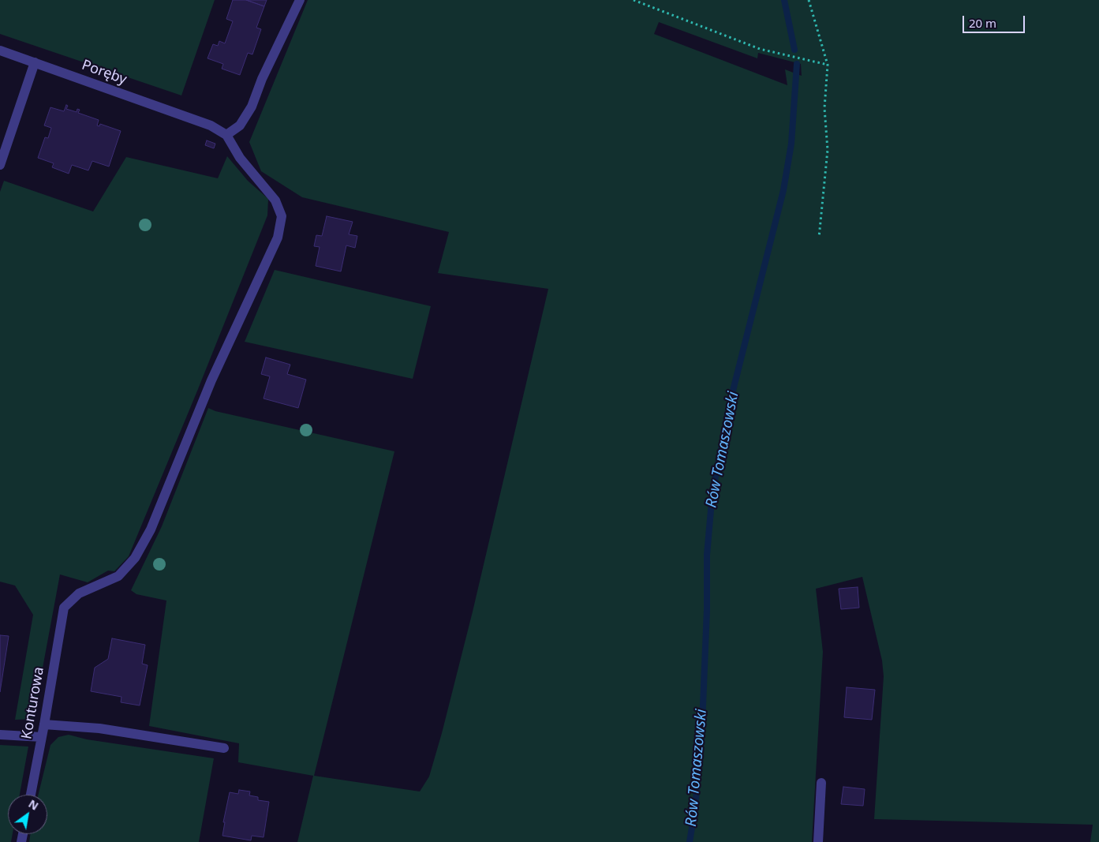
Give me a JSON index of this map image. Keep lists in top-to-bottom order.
{
  "streets": {
    "street": ["Poręby", "Konturowa"]
  },
  "crossings": [
    ["Poręby", "Konturowa"]
  ],
  "water": ["Rów Tomaszowski"],
  "scale_bar": "20 m",
  "north": "top right"
}
